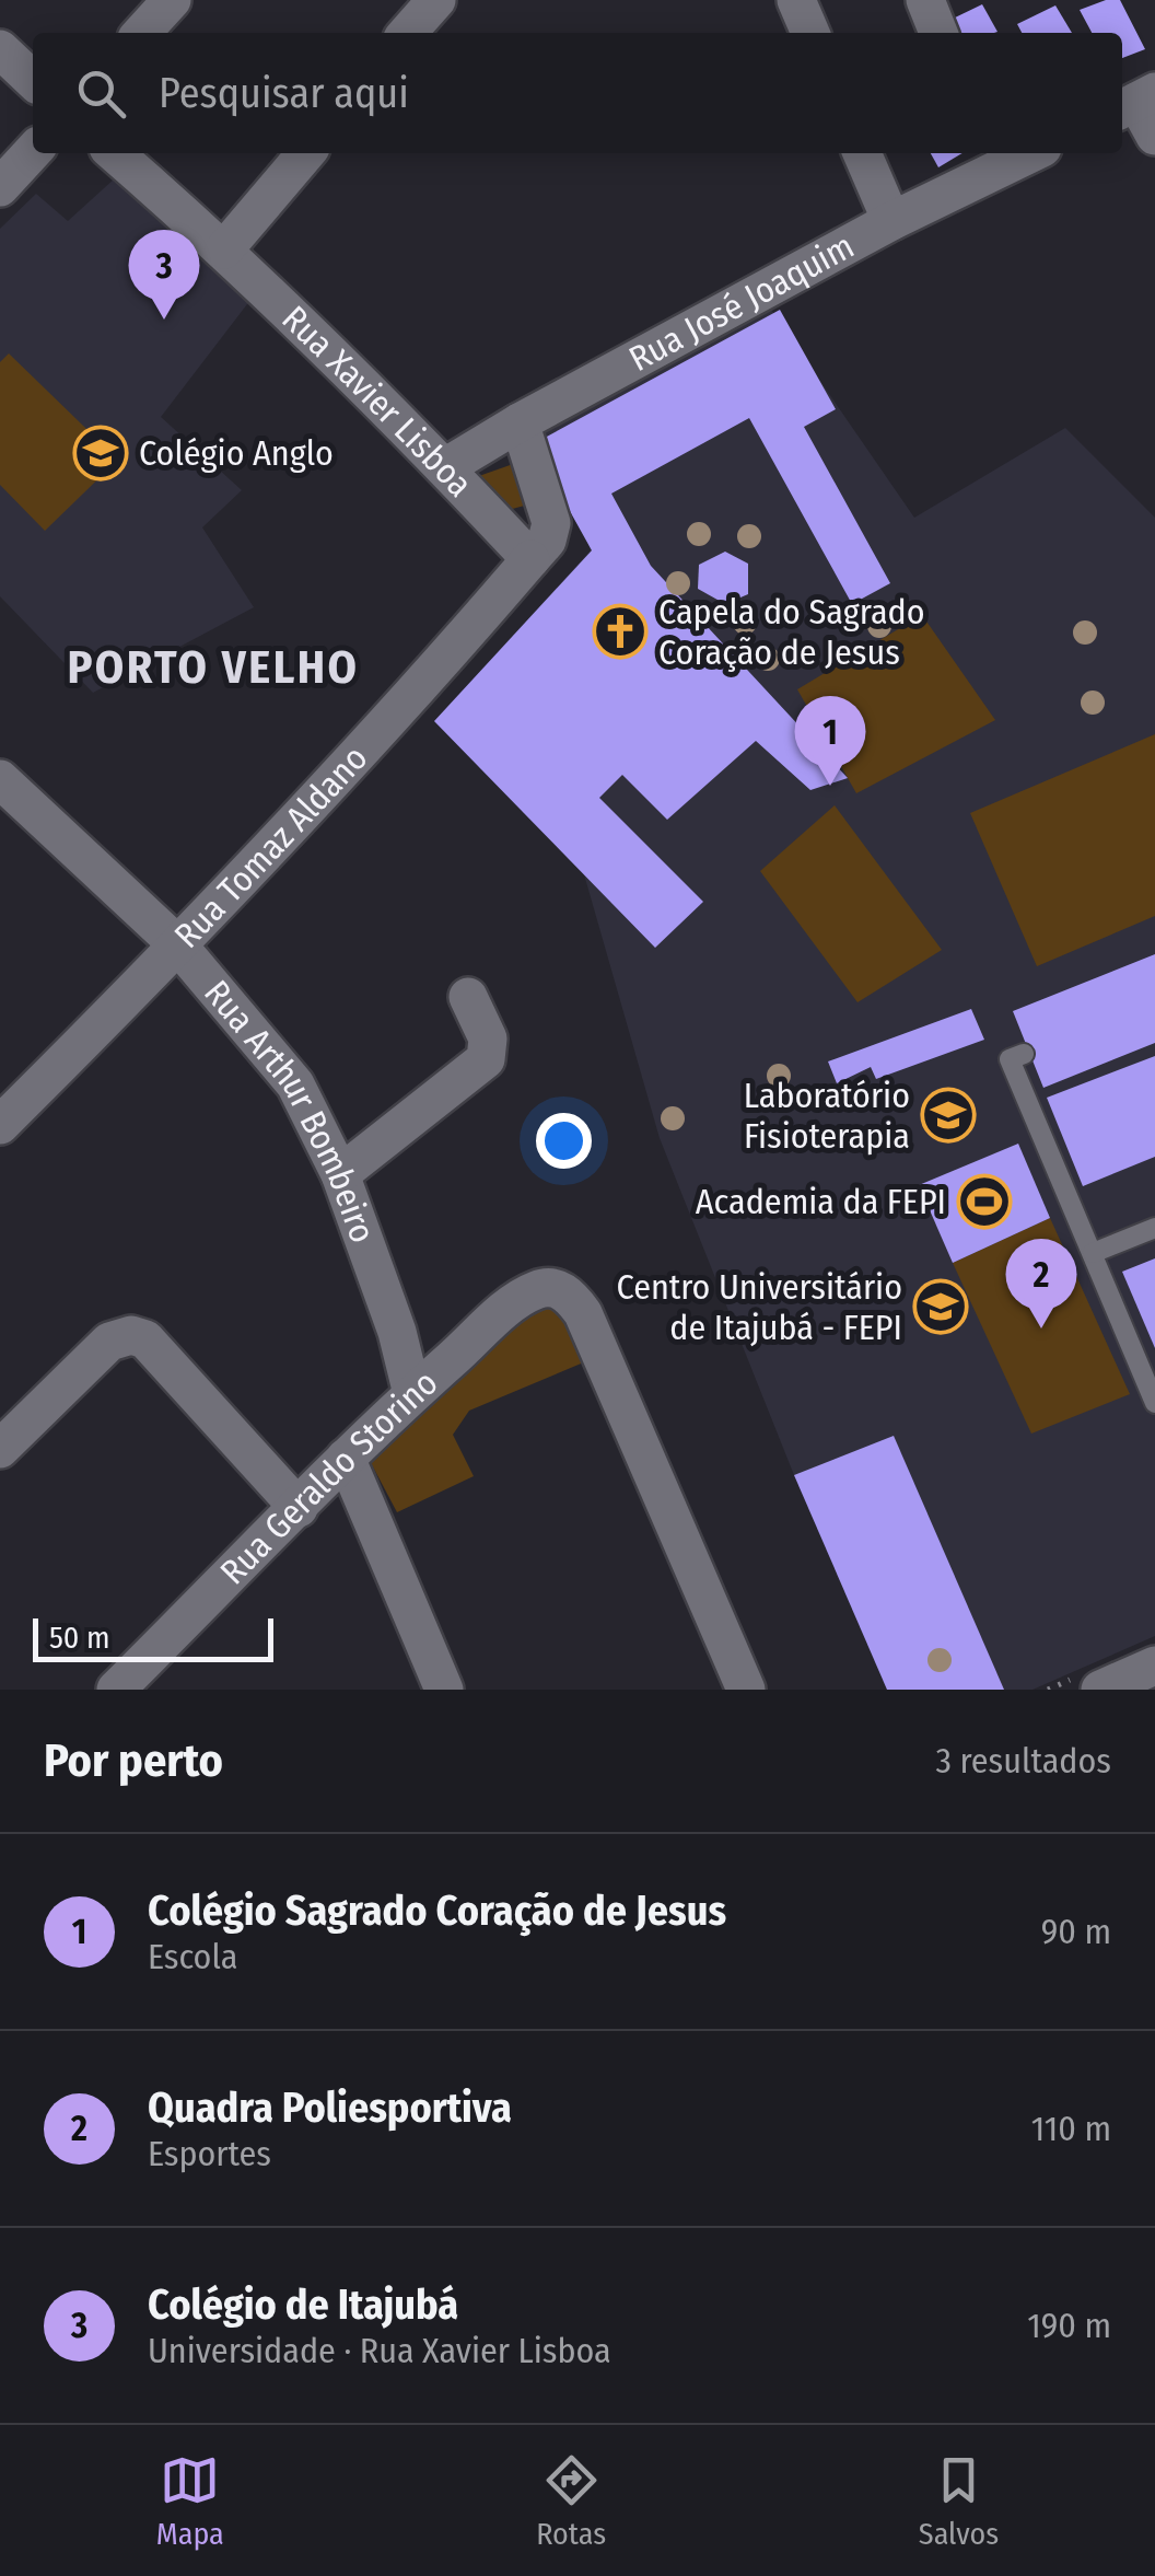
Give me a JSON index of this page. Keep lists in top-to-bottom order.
{
  "streets": {
    "street": [
      "Rua José Joaquim",
      "Rua Xavier Lisboa",
      "Rua Tomaz Aldano",
      "Rua Arthur Bombeiro",
      "Rua Geraldo Storino"
    ]
  },
  "crossings": [
    ["Rua José Joaquim", "Rua Xavier Lisboa"],
    ["Rua Xavier Lisboa", "Rua Tomaz Aldano"],
    ["Rua Tomaz Aldano", "Rua Arthur Bombeiro"],
    ["Rua Arthur Bombeiro", "Rua Geraldo Storino"]
  ],
  "districts": ["PORTO VELHO"],
  "places": {
    "school or university": ["Colégio Anglo", "Laboratório Fisioterapia", "Centro Universitário de Itajubá - FEPI"],
    "church": ["Capela do Sagrado Coração de Jesus"],
    "sports": ["Academia da FEPI"]
  },
  "scale_bar": "50 m",
  "page": {
    "search": "Pesquisar aqui",
    "pins": ["3", "1", "2"],
    "scale": "50 m",
    "heading": ["Por perto", "3 resultados"],
    "list": [
      {
        "mark": "1",
        "name": "Colégio Sagrado Coração de Jesus",
        "note": "Escola",
        "value": "90 m"
      },
      {
        "mark": "2",
        "name": "Quadra Poliesportiva",
        "note": "Esportes",
        "value": "110 m"
      },
      {
        "mark": "3",
        "name": "Colégio de Itajubá",
        "note": "Universidade · Rua Xavier Lisboa",
        "value": "190 m"
      }
    ],
    "nav": ["Mapa", "Rotas", "Salvos"]
  }
}
